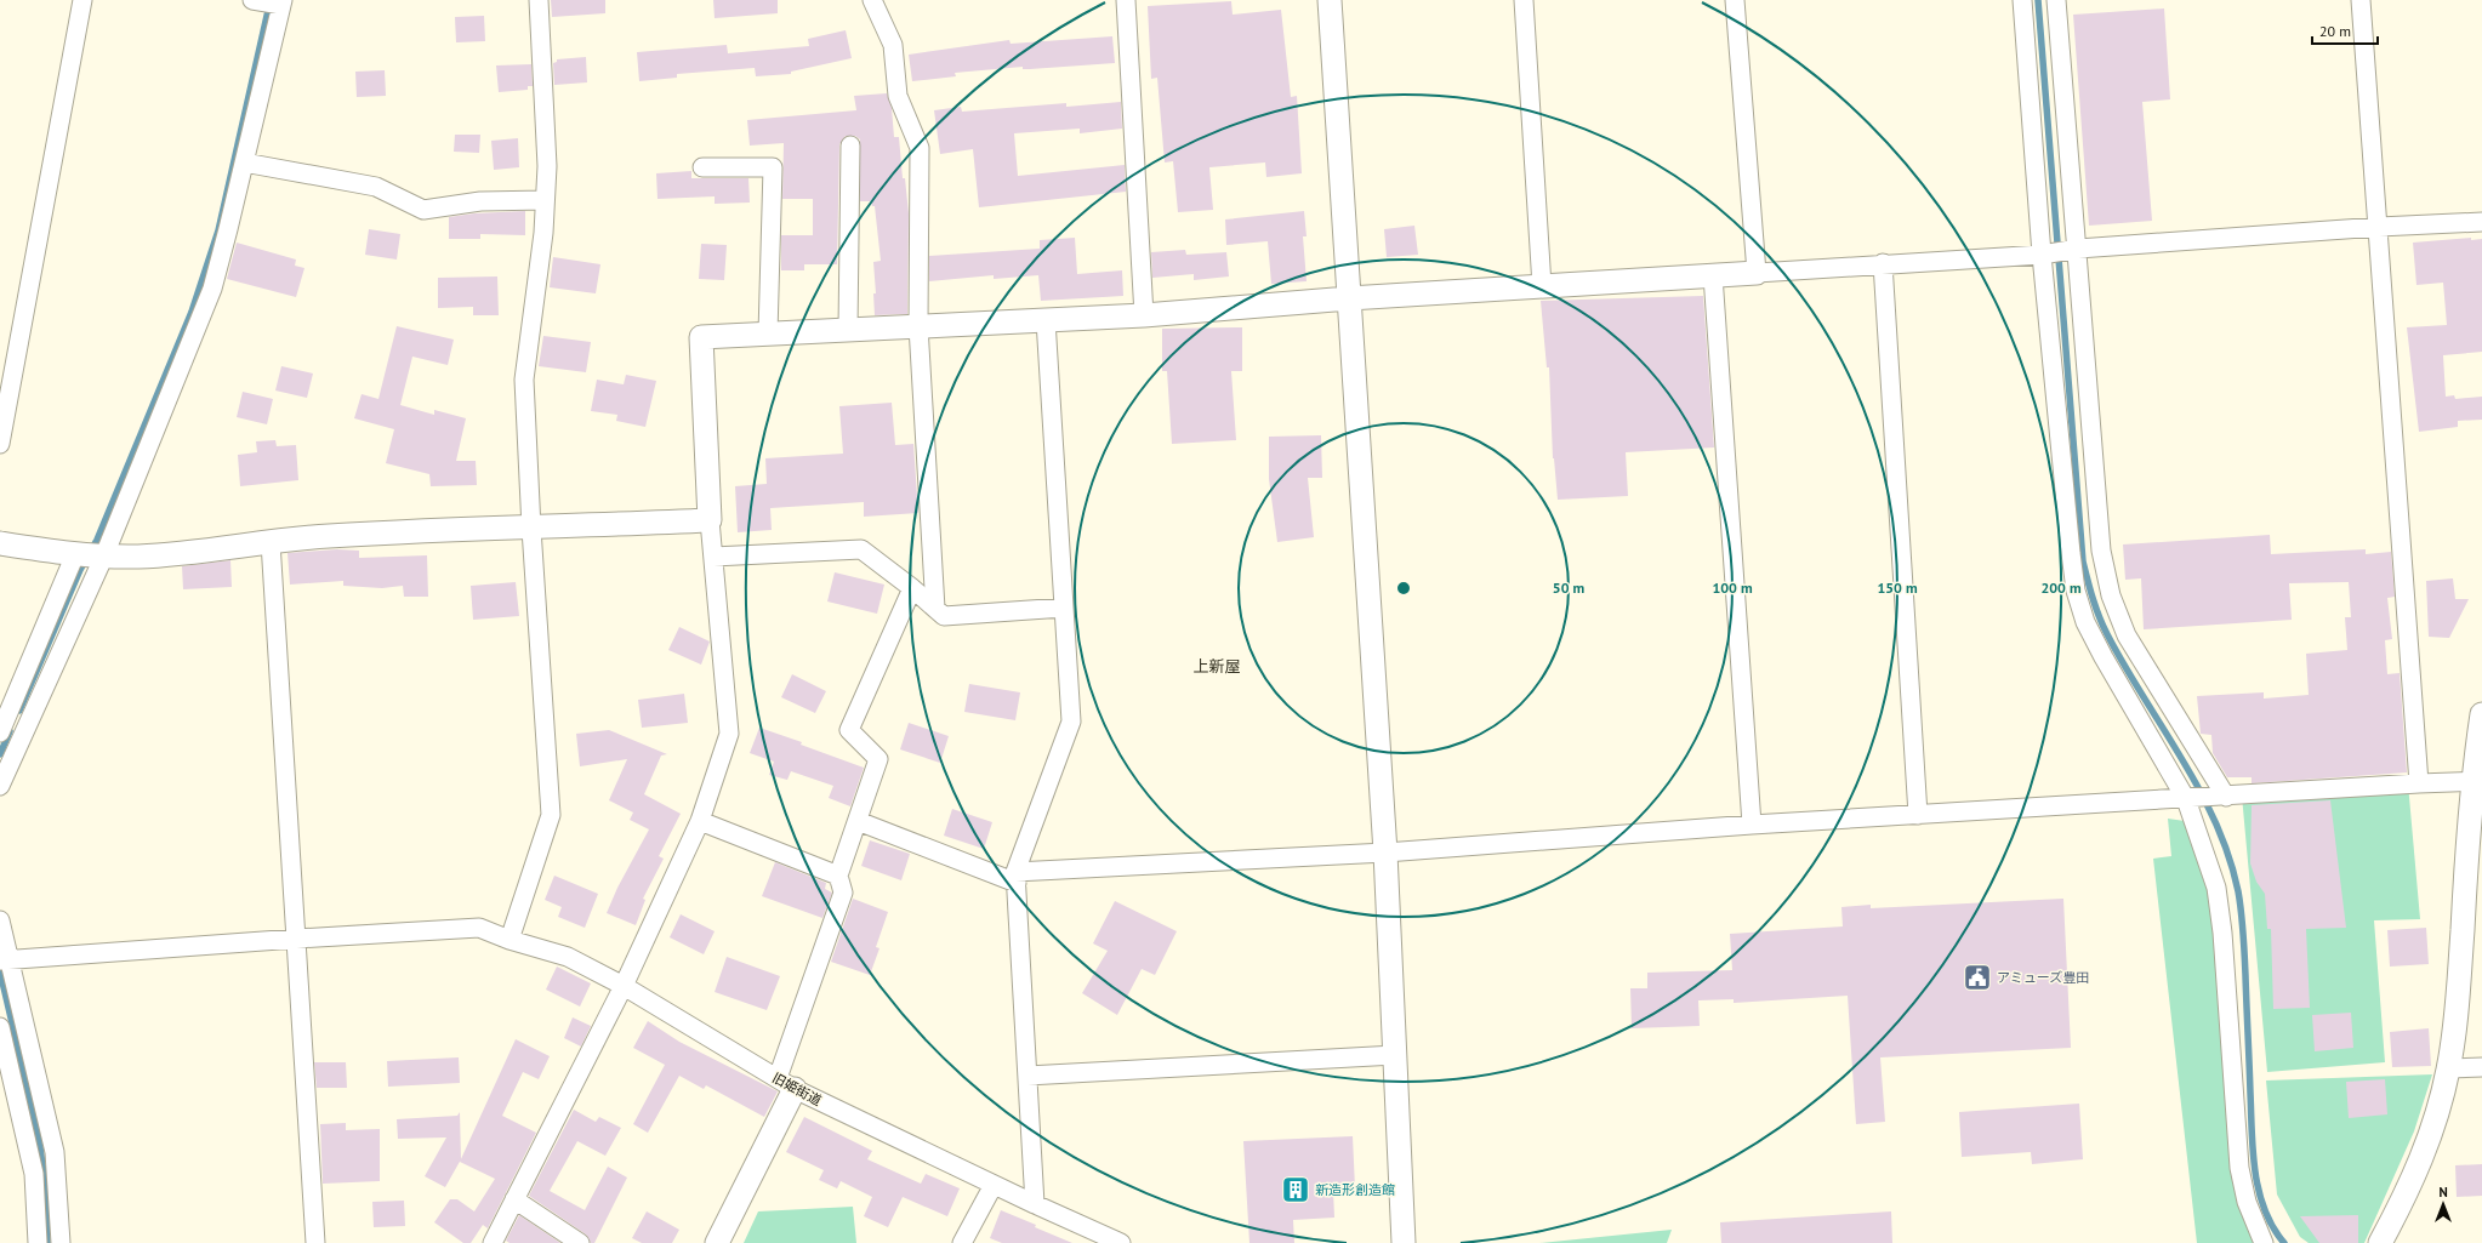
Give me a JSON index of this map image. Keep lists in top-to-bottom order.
{
  "streets": {
    "street": ["旧姫街道"]
  },
  "districts": ["上新屋"],
  "places": {
    "public building": ["アミューズ豊田"],
    "building": ["新造形創造館"]
  },
  "scale_bar": "20 m",
  "north": "top",
  "rings": [
    "50 m",
    "100 m",
    "150 m",
    "200 m"
  ]
}
